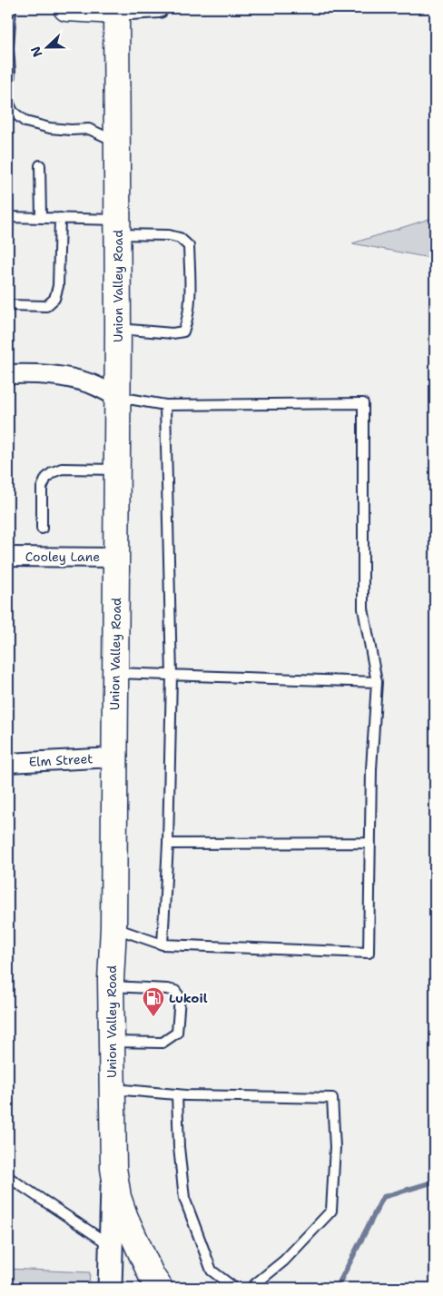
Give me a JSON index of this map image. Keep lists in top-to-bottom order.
{
  "streets": {
    "main road": ["Union Valley Road"],
    "street": ["Cooley Lane", "Elm Street"]
  },
  "crossings": [
    ["Union Valley Road", "Cooley Lane"],
    ["Union Valley Road", "Elm Street"]
  ],
  "places": {
    "fuel station": ["Lukoil"]
  },
  "north": "left"
}
